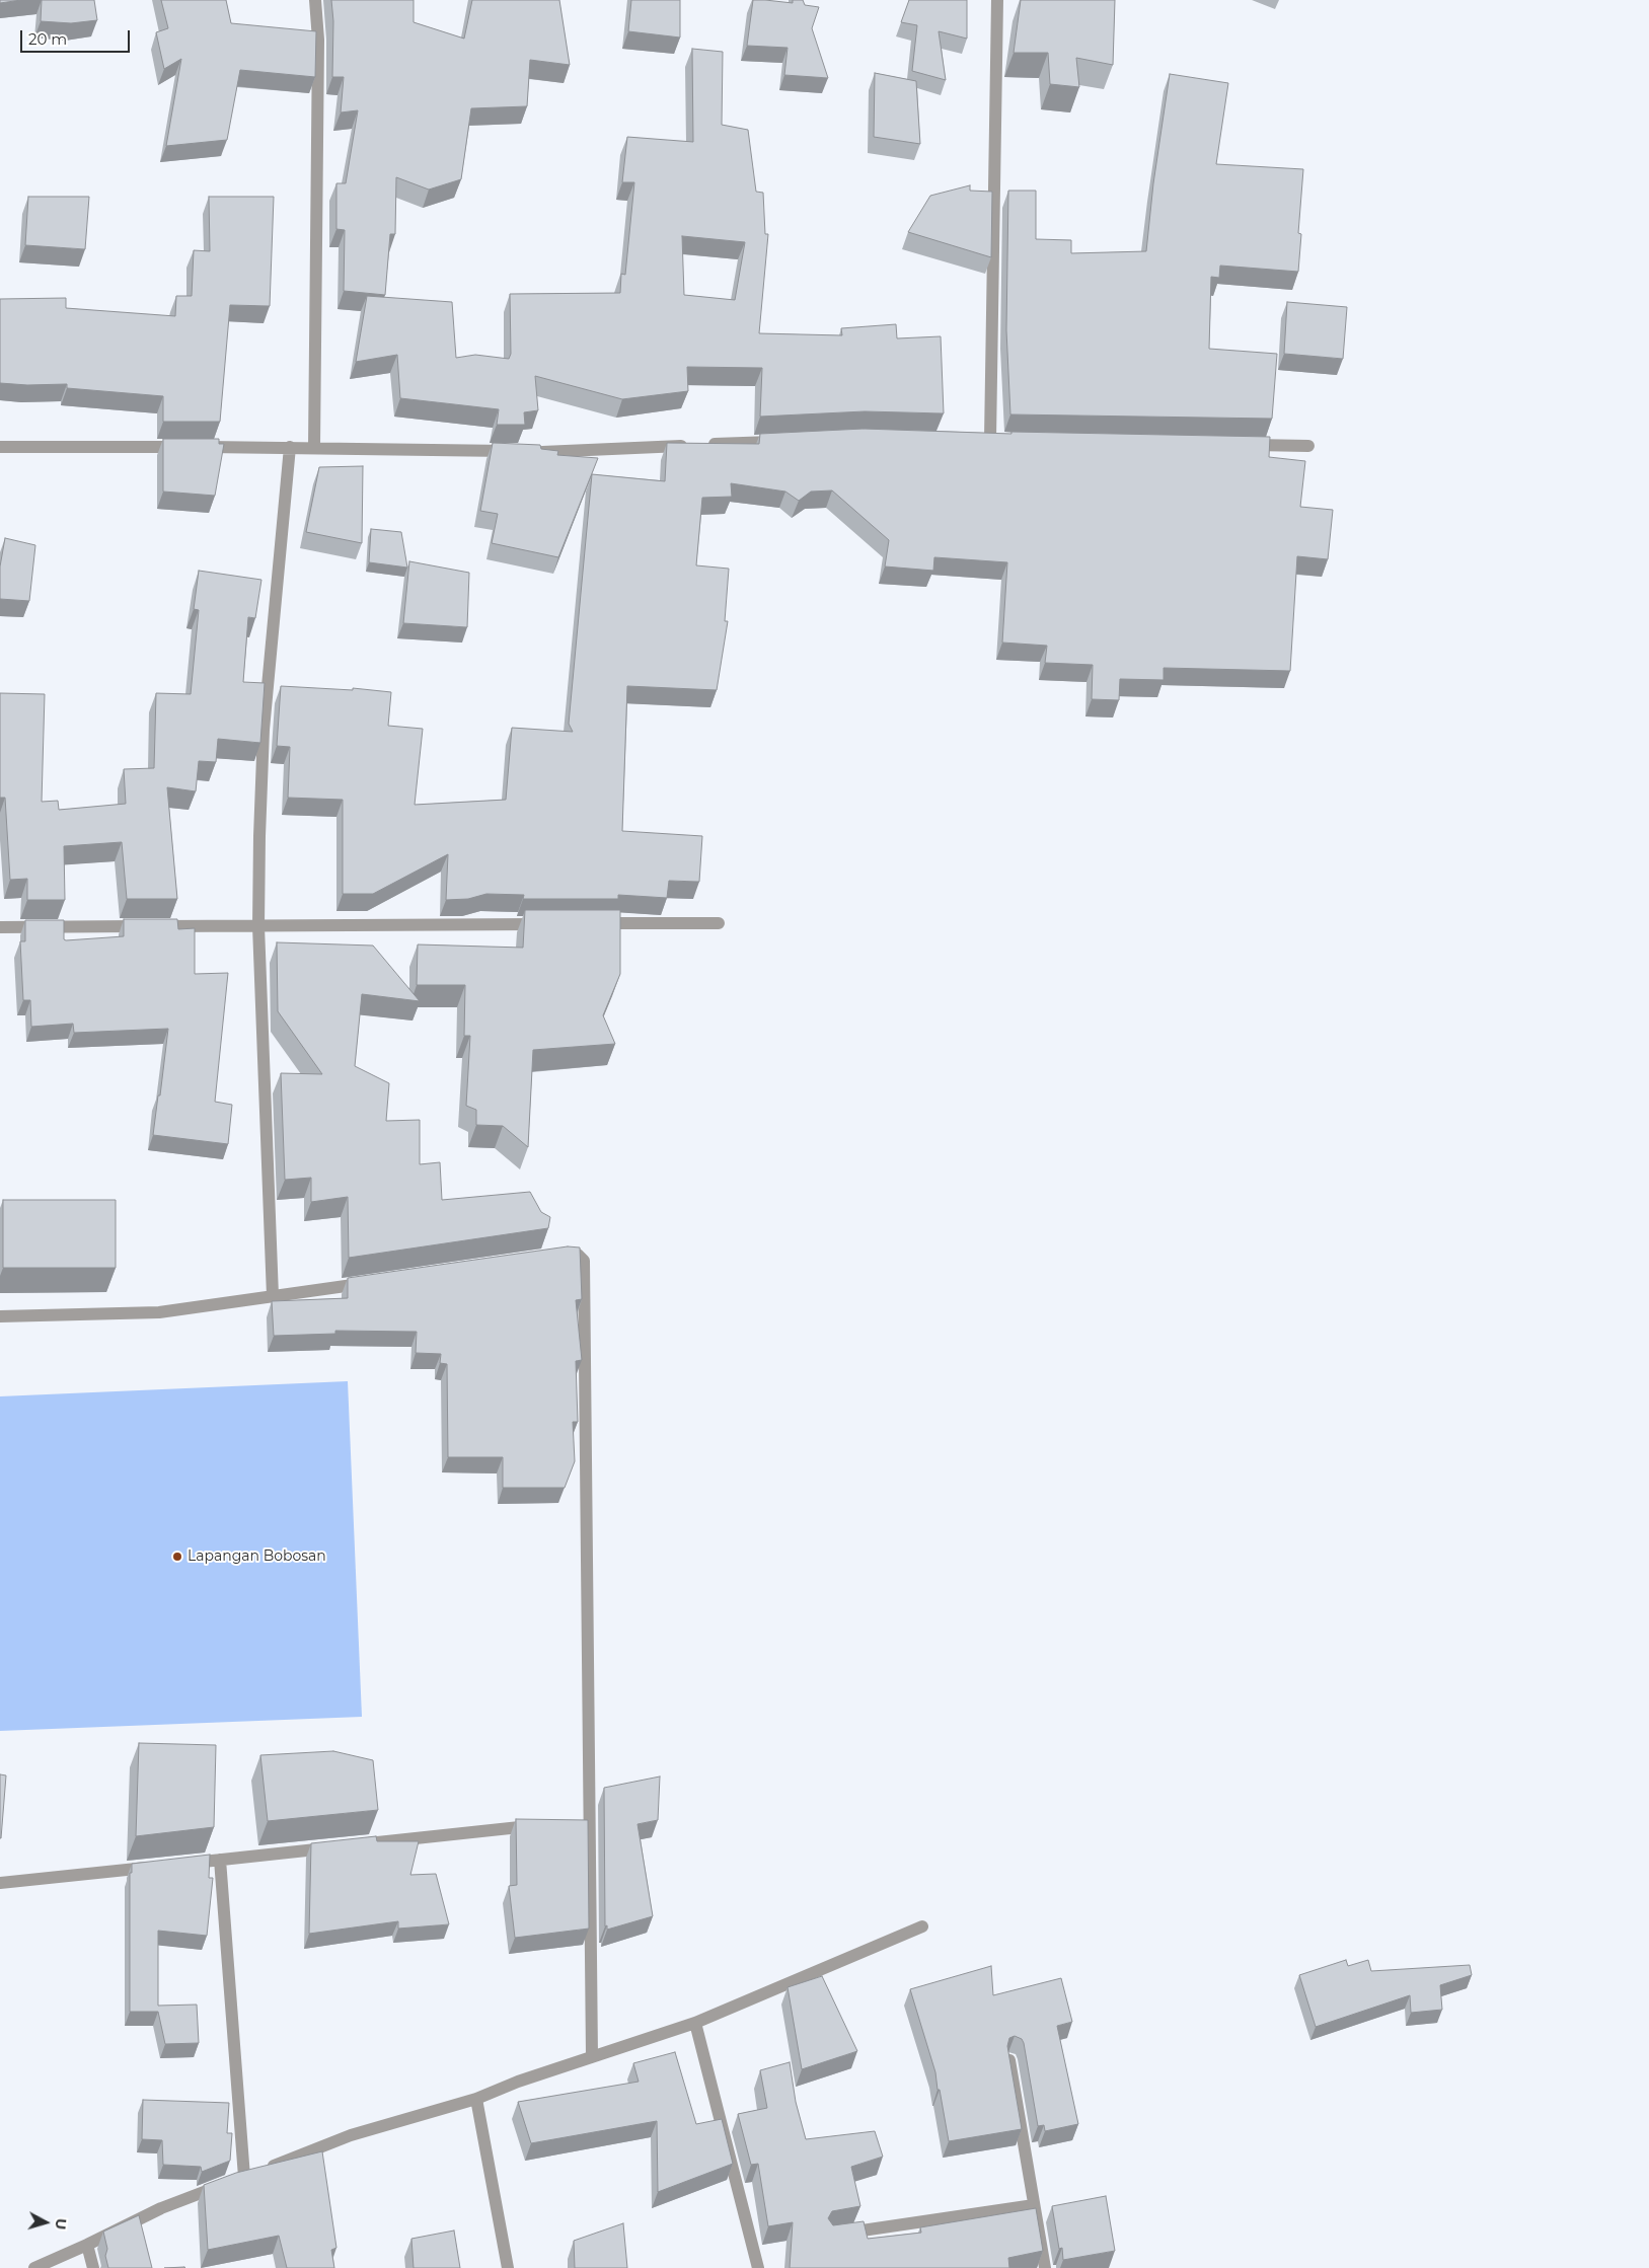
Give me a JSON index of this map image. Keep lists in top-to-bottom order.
{
  "places": ["Lapangan Bobosan"],
  "scale_bar": "20 m",
  "north": "right"
}
